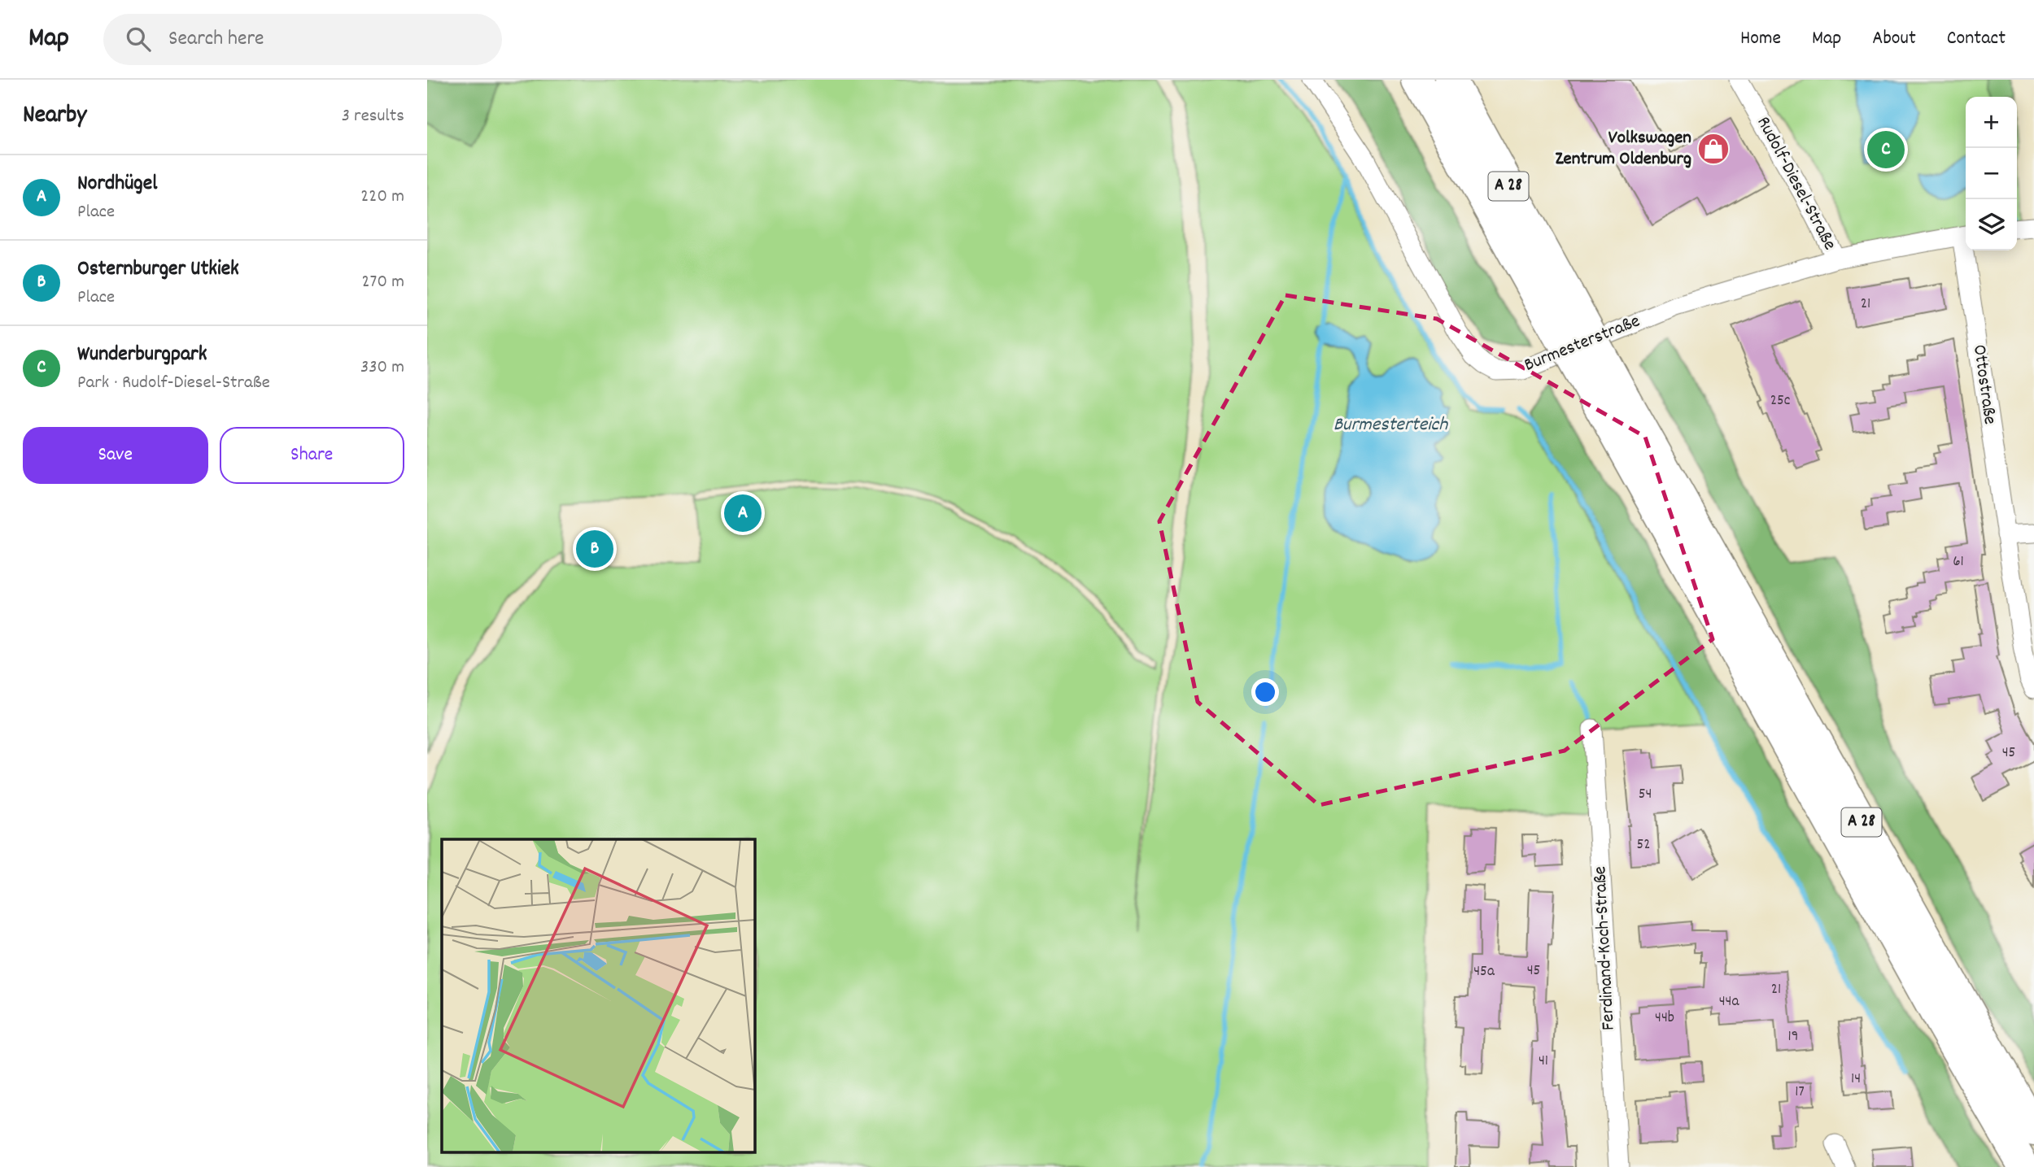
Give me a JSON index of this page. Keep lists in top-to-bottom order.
{
  "streets": {
    "highway": ["A 28"],
    "street": [
      "Rudolf-Diesel-Straße",
      "Burmesterstraße",
      "Ottostraße",
      "Ferdinand-Koch-Straße"
    ]
  },
  "crossings": [
    ["Rudolf-Diesel-Straße", "Burmesterstraße"]
  ],
  "water": ["Burmesterteich"],
  "places": {
    "shop": ["Volkswagen Zentrum Oldenburg"]
  },
  "house_numbers": [
    "21",
    "25c",
    "61",
    "45",
    "54",
    "52",
    "45",
    "45a",
    "21",
    "44a",
    "44b",
    "19",
    "41",
    "14",
    "17"
  ],
  "page": {
    "header": "Map",
    "search": "Search here",
    "nav": [
      "Home",
      "Map",
      "About",
      "Contact"
    ],
    "heading": ["Nearby", "3 results"],
    "map_buttons": ["+", "−"],
    "pins": ["C", "A", "B"],
    "list": [
      {
        "mark": "A",
        "name": "Nordhügel",
        "note": "Place",
        "value": "220 m"
      },
      {
        "mark": "B",
        "name": "Osternburger Utkiek",
        "note": "Place",
        "value": "270 m"
      },
      {
        "mark": "C",
        "name": "Wunderburgpark",
        "note": "Park · Rudolf-Diesel-Straße",
        "value": "330 m"
      }
    ],
    "buttons": ["Save", "Share"]
  }
}
